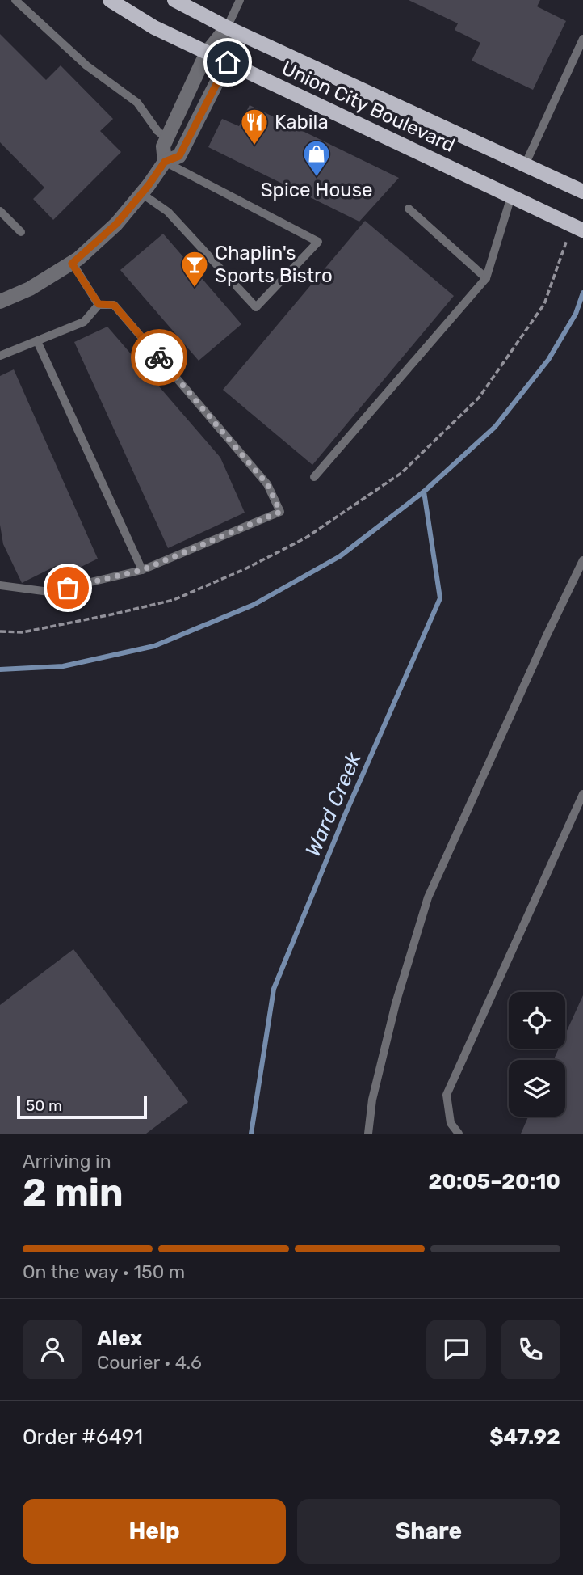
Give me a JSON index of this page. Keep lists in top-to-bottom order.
{
  "streets": {
    "main road": ["Union City Boulevard"]
  },
  "water": ["Ward Creek"],
  "places": {
    "restaurant": ["Kabila"],
    "shop": ["Spice House"],
    "bar": ["Chaplin's Sports Bistro"]
  },
  "scale_bar": "50 m",
  "page": {
    "scale": "50 m",
    "heading": ["2 min", "Arriving in", "20:05–20:10"],
    "panel": [
      "Alex",
      "Courier · 4.6",
      "Order #6491",
      "$47.92"
    ],
    "bar": "On the way · 150 m",
    "buttons": ["Help", "Share"]
  }
}
